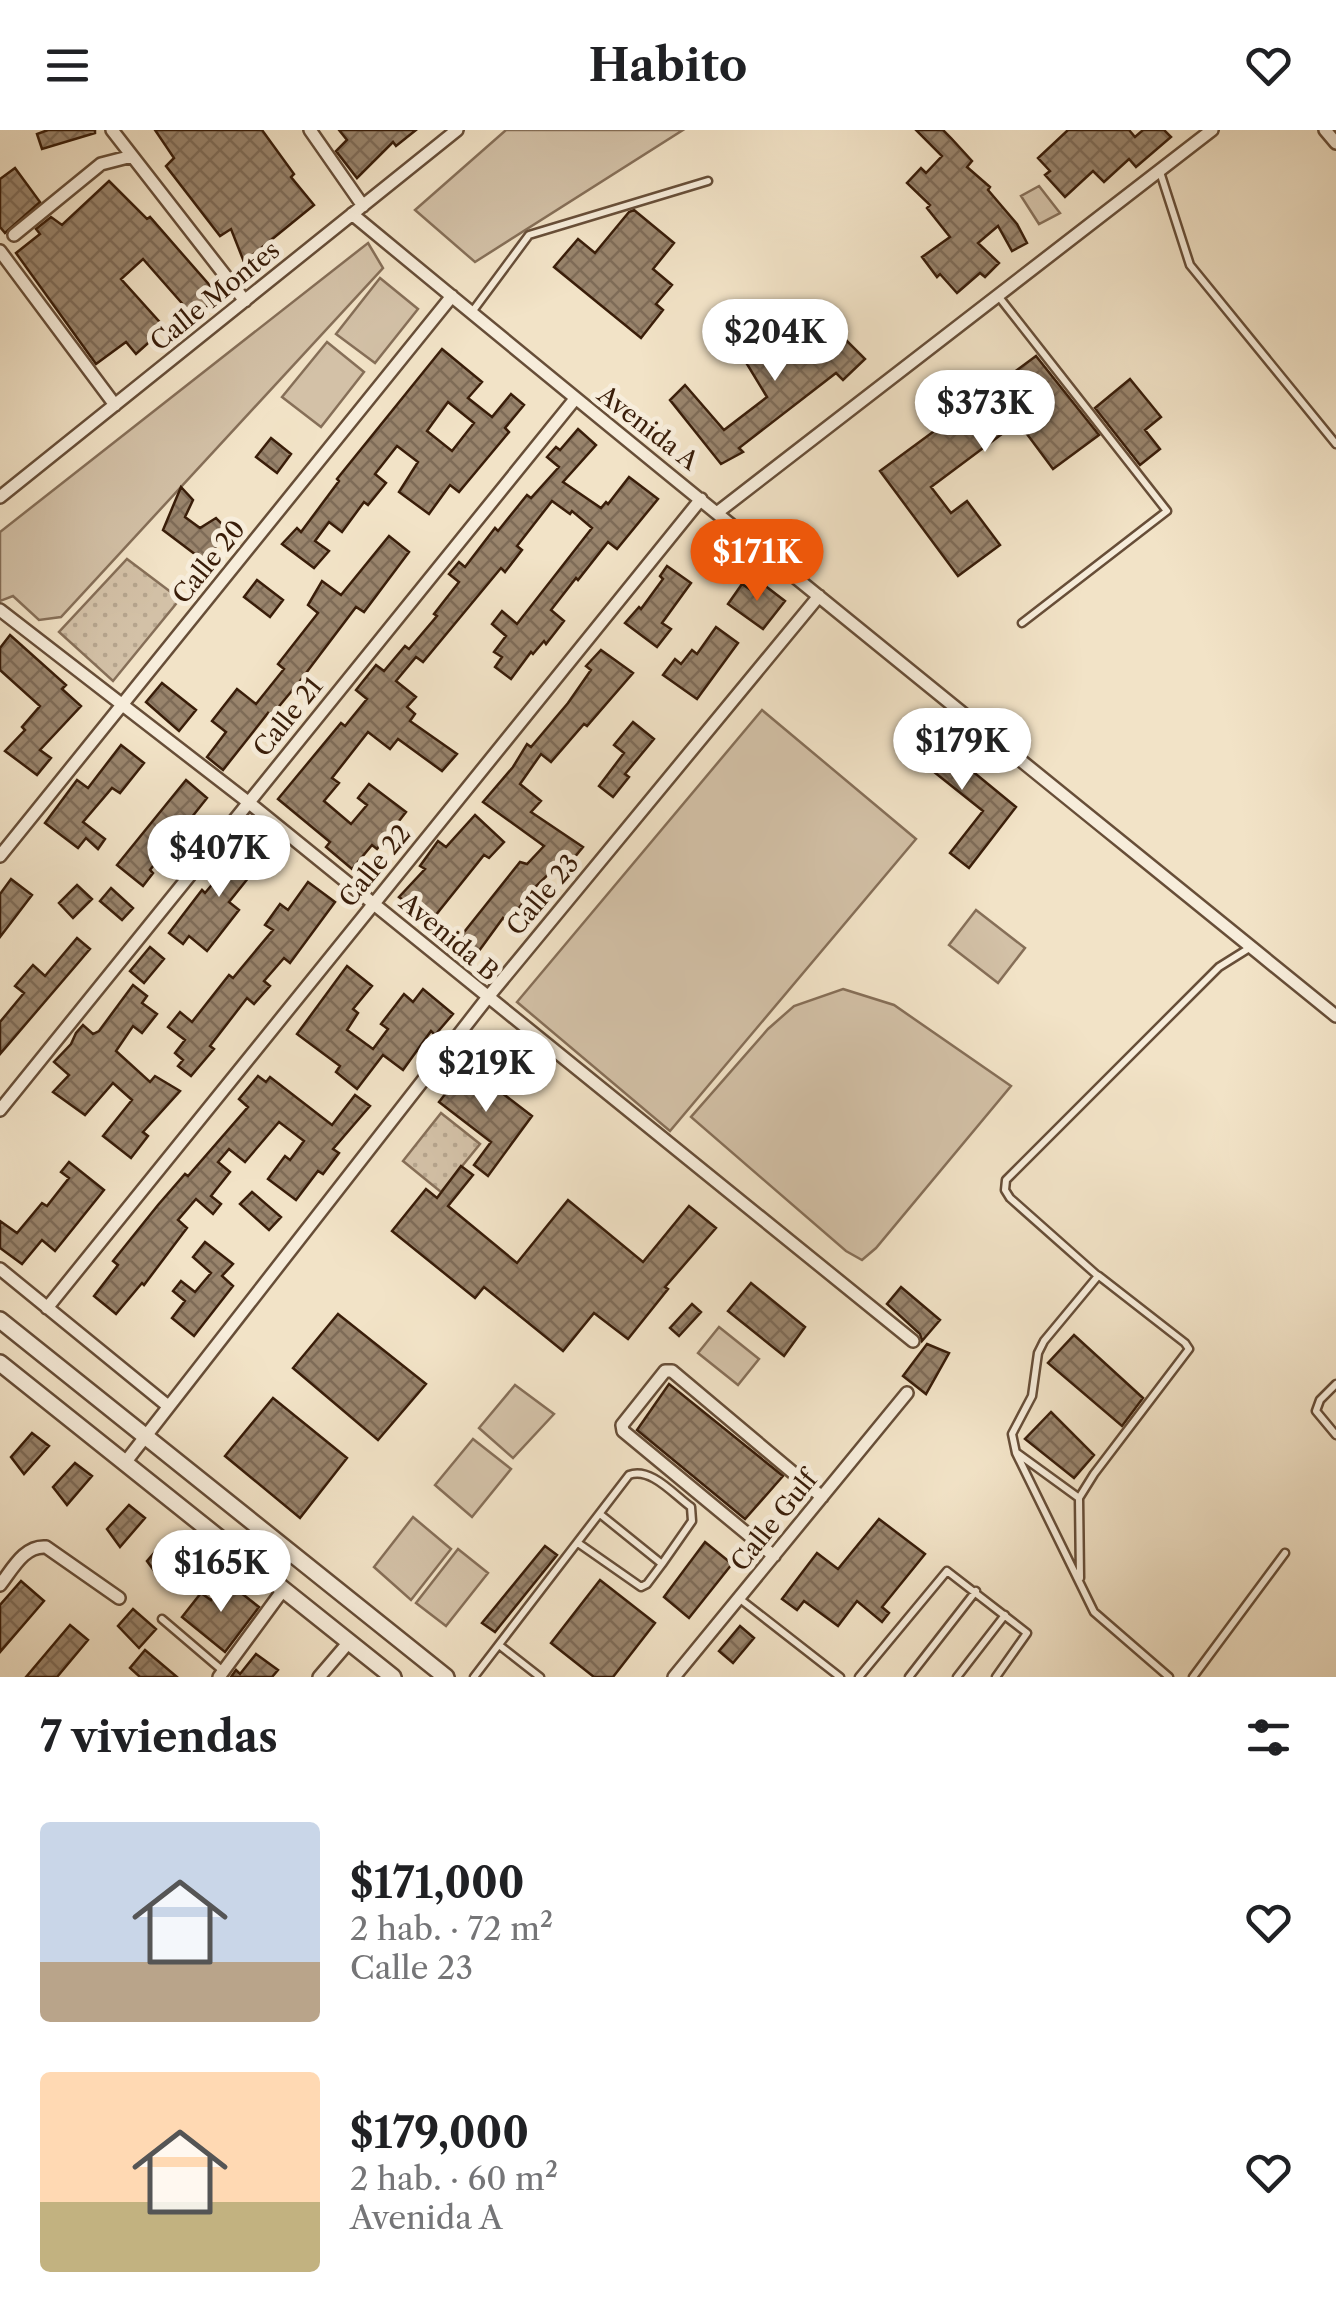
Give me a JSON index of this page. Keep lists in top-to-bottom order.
{
  "streets": {
    "street": [
      "Calle Montes",
      "Avenida A",
      "Calle 20",
      "Calle 21",
      "Calle 22",
      "Calle 23",
      "Avenida B",
      "Calle Gulf"
    ]
  },
  "crossings": [
    ["Calle Montes", "Avenida A"],
    ["Avenida A", "Calle 20"],
    ["Avenida A", "Calle 21"],
    ["Avenida A", "Calle 22"],
    ["Avenida A", "Calle 23"],
    ["Calle 20", "Avenida B"],
    ["Calle 21", "Avenida B"],
    ["Calle 22", "Avenida B"],
    ["Calle 23", "Avenida B"]
  ],
  "page": {
    "header": "Habito",
    "price": [
      "$204K",
      "$373K",
      "$171K",
      "$179K",
      "$407K",
      "$219K",
      "$165K"
    ],
    "heading": "7 viviendas",
    "list": [
      {
        "name": "$171,000",
        "note": "2 hab. · 72 m² · Calle 23"
      },
      {
        "name": "$179,000",
        "note": "2 hab. · 60 m² · Avenida A"
      }
    ]
  }
}
